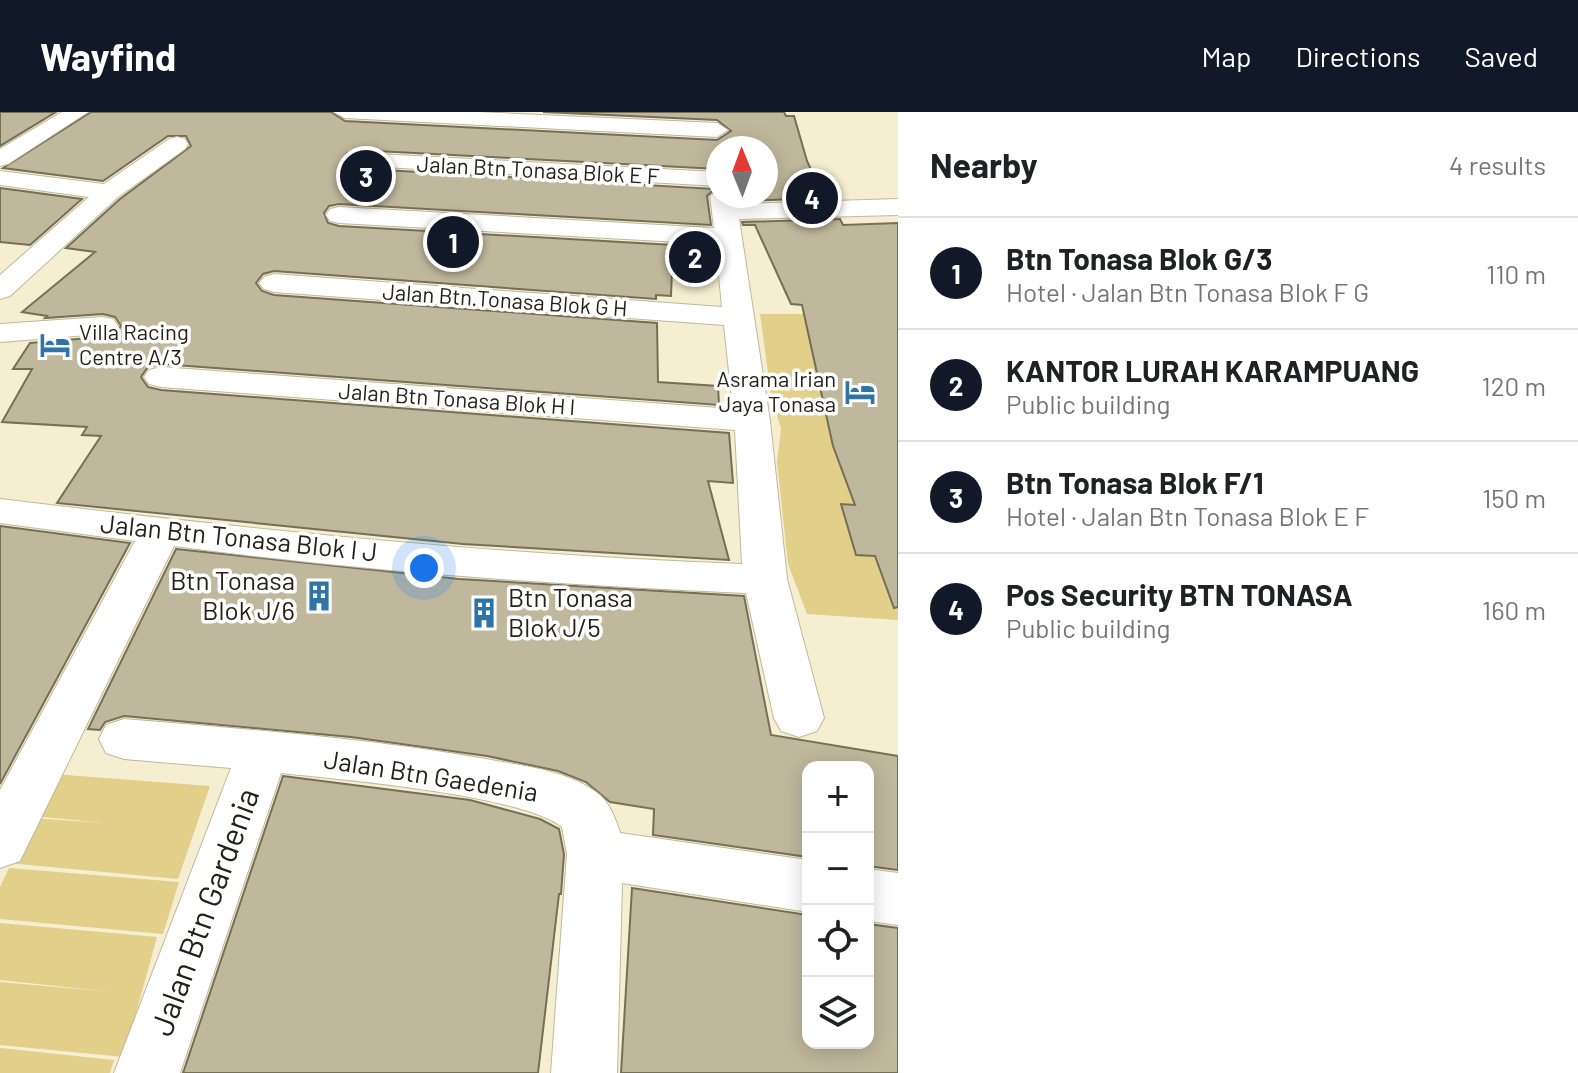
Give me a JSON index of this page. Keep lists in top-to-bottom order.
{
  "streets": {
    "street": [
      "Jalan Btn Tonasa Blok E F",
      "Jalan Btn.Tonasa Blok G H",
      "Jalan Btn Tonasa Blok H I",
      "Jalan Btn Tonasa Blok I J",
      "Jalan Btn Gaedenia",
      "Jalan Btn Gardenia"
    ]
  },
  "crossings": [
    ["Jalan Btn Gaedenia", "Jalan Btn Gardenia"]
  ],
  "places": {
    "hotel": ["Villa Racing Centre A/3", "Asrama Irian Jaya Tonasa"],
    "building": ["Btn Tonasa Blok J/6", "Btn Tonasa Blok J/5"]
  },
  "north": "top",
  "page": {
    "header": "Wayfind",
    "nav": ["Map", "Directions", "Saved"],
    "heading": ["Nearby", "4 results"],
    "pins": [
      "3",
      "4",
      "1",
      "2"
    ],
    "list": [
      {
        "mark": "1",
        "name": "Btn Tonasa Blok G/3",
        "note": "Hotel · Jalan Btn Tonasa Blok F G",
        "value": "110 m"
      },
      {
        "mark": "2",
        "name": "KANTOR LURAH KARAMPUANG",
        "note": "Public building",
        "value": "120 m"
      },
      {
        "mark": "3",
        "name": "Btn Tonasa Blok F/1",
        "note": "Hotel · Jalan Btn Tonasa Blok E F",
        "value": "150 m"
      },
      {
        "mark": "4",
        "name": "Pos Security BTN TONASA",
        "note": "Public building",
        "value": "160 m"
      }
    ],
    "map_buttons": ["+", "−"]
  }
}
